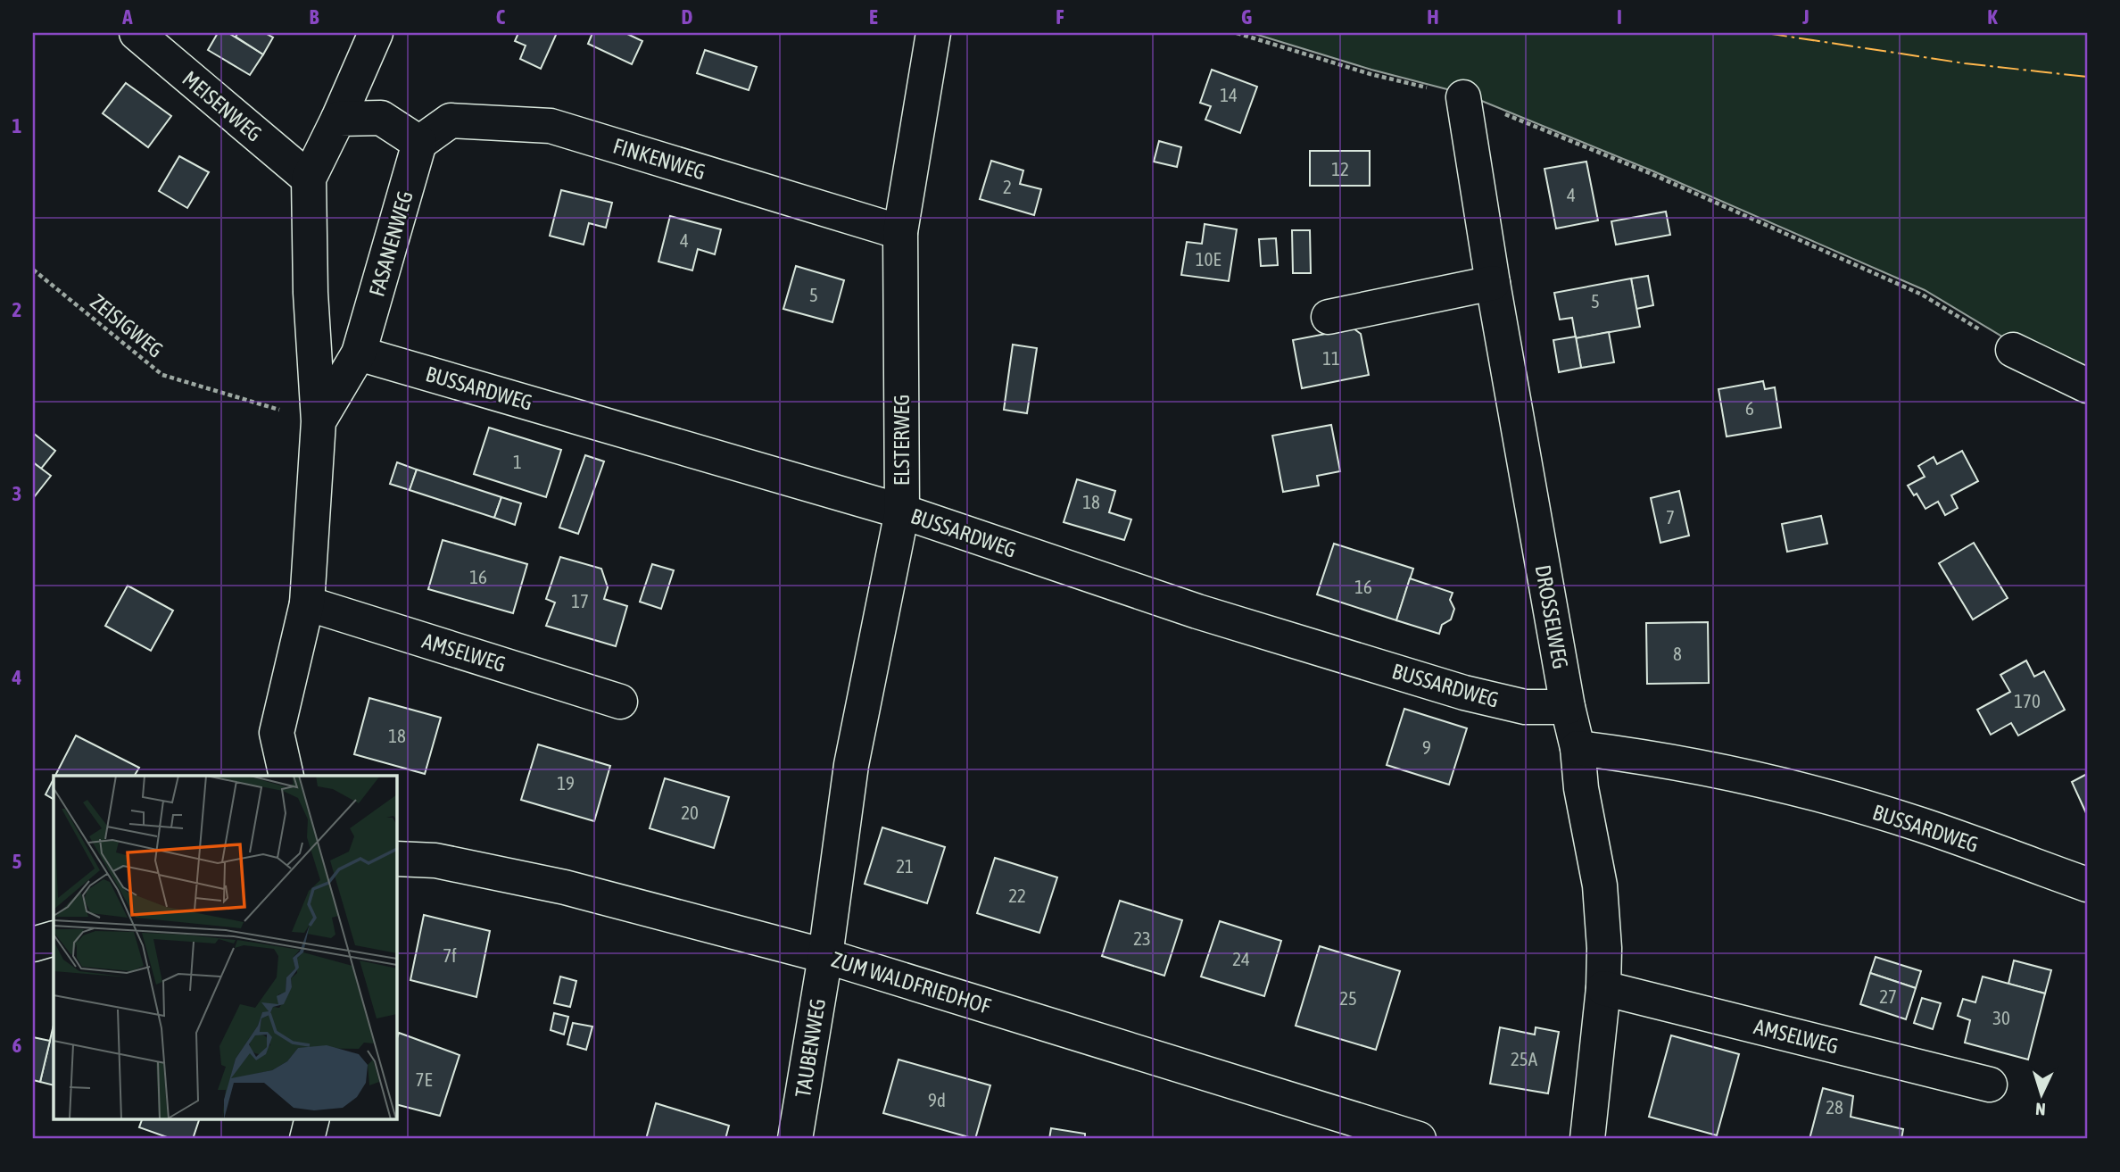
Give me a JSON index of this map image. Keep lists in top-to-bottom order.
{
  "streets": {
    "street": [
      "MEISENWEG",
      "FINKENWEG",
      "FASANENWEG",
      "BUSSARDWEG",
      "ELSTERWEG",
      "DROSSELWEG",
      "AMSELWEG",
      "ZUM WALDFRIEDHOF",
      "TAUBENWEG"
    ],
    "path": ["ZEISIGWEG"]
  },
  "crossings": [
    ["MEISENWEG", "FASANENWEG"],
    ["FINKENWEG", "FASANENWEG"],
    ["FINKENWEG", "ELSTERWEG"],
    ["FASANENWEG", "ZEISIGWEG"],
    ["FASANENWEG", "BUSSARDWEG"],
    ["FASANENWEG", "AMSELWEG"],
    ["BUSSARDWEG", "ELSTERWEG"],
    ["BUSSARDWEG", "DROSSELWEG"],
    ["ELSTERWEG", "ZUM WALDFRIEDHOF"],
    ["ELSTERWEG", "TAUBENWEG"],
    ["DROSSELWEG", "AMSELWEG"],
    ["ZUM WALDFRIEDHOF", "TAUBENWEG"]
  ],
  "house_numbers": [
    "14",
    "12",
    "2",
    "4",
    "4",
    "10E",
    "5",
    "5",
    "11",
    "6",
    "1",
    "18",
    "7",
    "16",
    "16",
    "17",
    "8",
    "170",
    "18",
    "9",
    "19",
    "20",
    "21",
    "22",
    "23",
    "7f",
    "24",
    "27",
    "25",
    "30",
    "25A",
    "7E",
    "9d",
    "28"
  ],
  "north": "bottom",
  "grid": {
    "columns": [
      "A",
      "B",
      "C",
      "D",
      "E",
      "F",
      "G",
      "H",
      "I",
      "J",
      "K"
    ],
    "rows": [
      "1",
      "2",
      "3",
      "4",
      "5",
      "6"
    ]
  }
}
